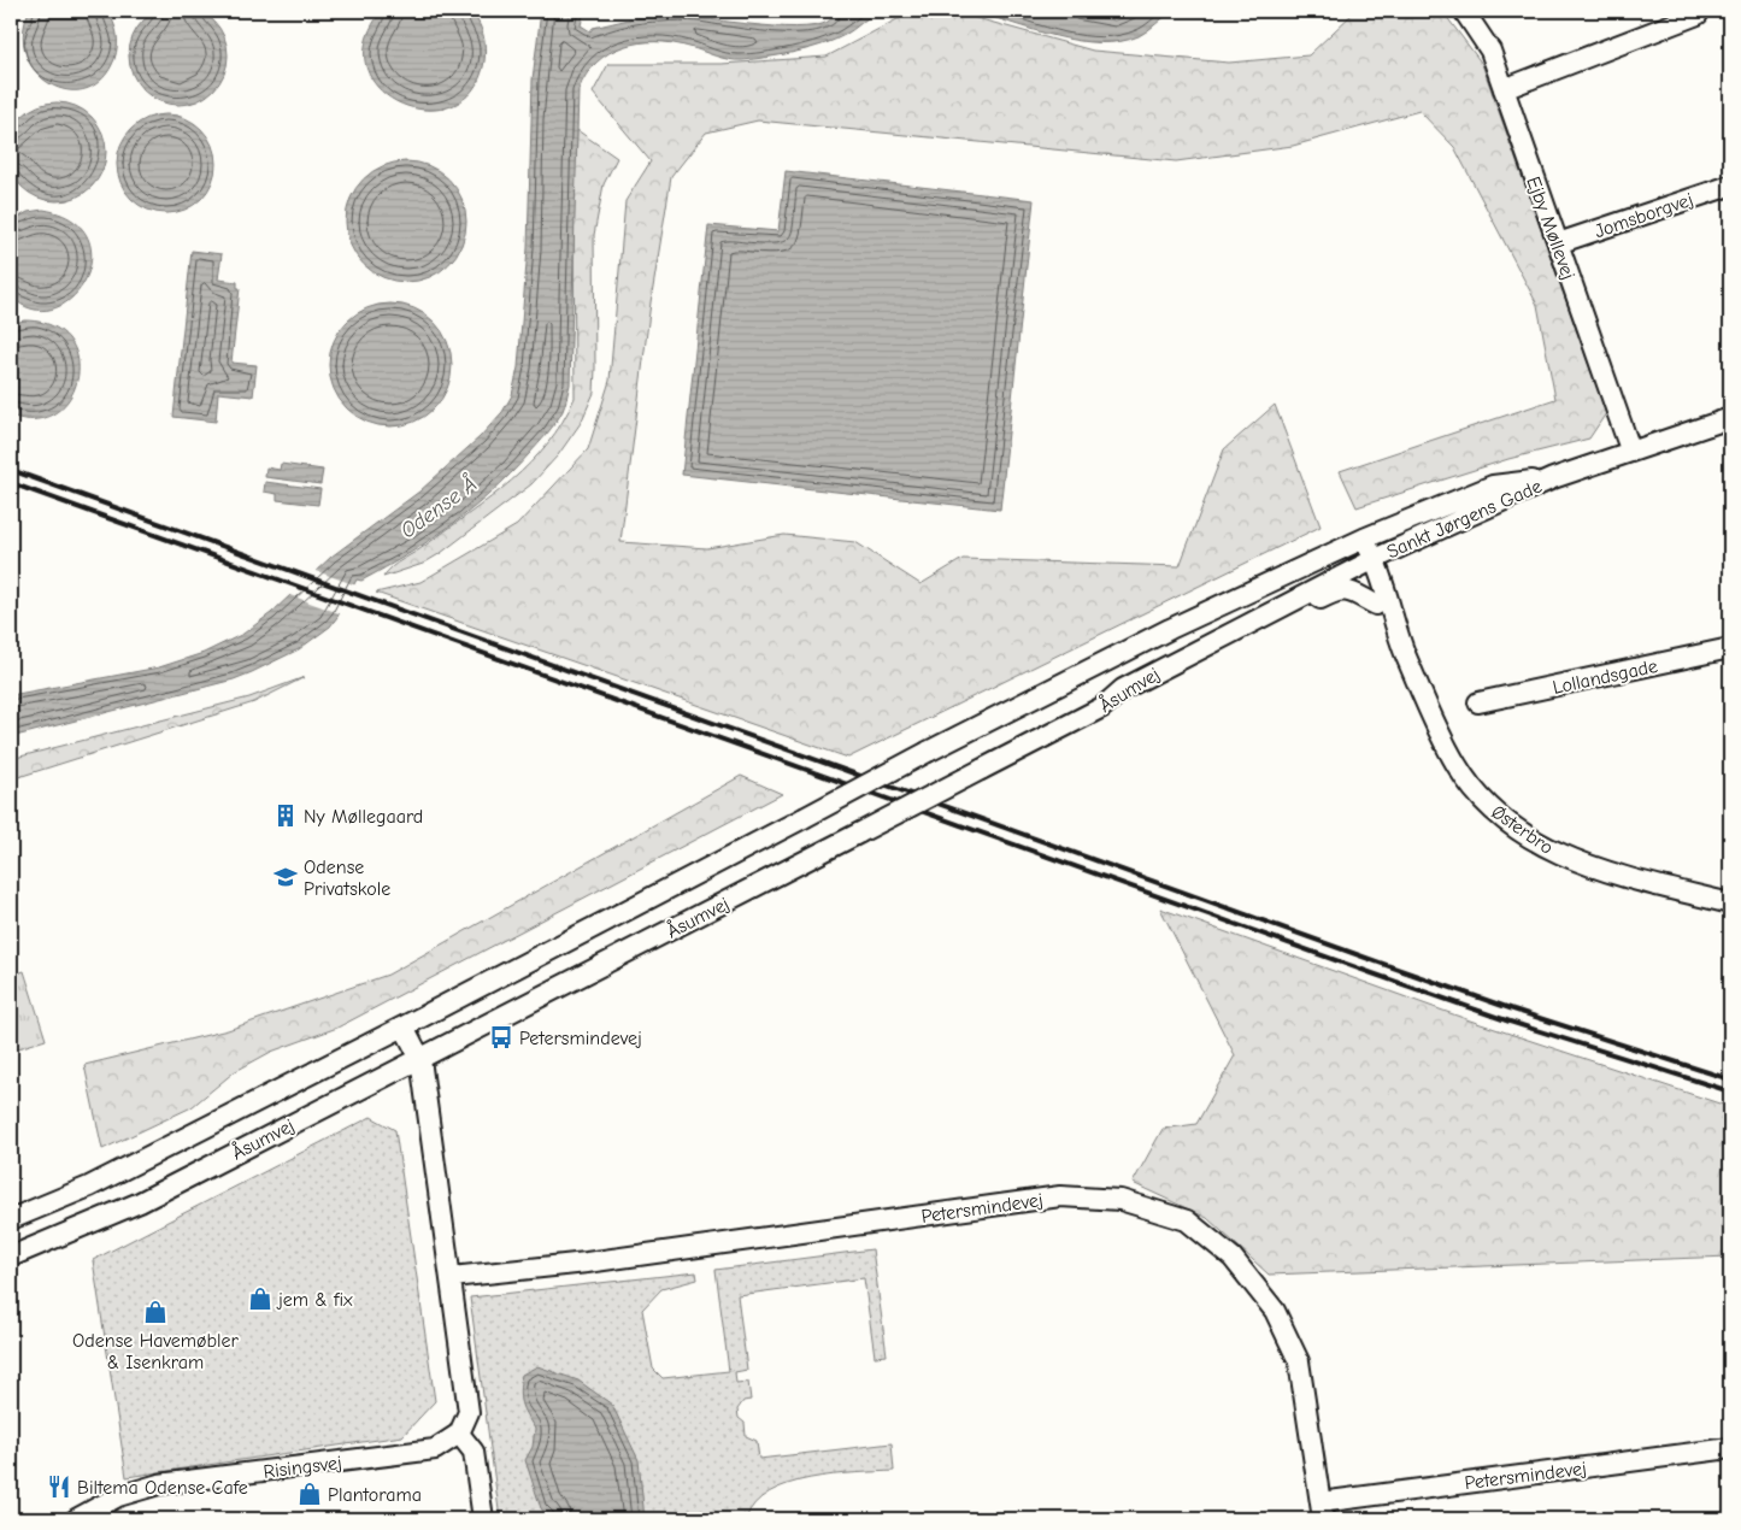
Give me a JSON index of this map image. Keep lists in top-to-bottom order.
{
  "streets": {
    "street": [
      "Jomsborgvej",
      "Ejby Møllevej",
      "Sankt Jørgens Gade",
      "Lollandsgade",
      "Åsumvej",
      "Østerbro",
      "Petersmindevej",
      "Risingsvej"
    ]
  },
  "crossings": [
    ["Jomsborgvej", "Ejby Møllevej"],
    ["Ejby Møllevej", "Sankt Jørgens Gade"],
    ["Sankt Jørgens Gade", "Åsumvej"],
    ["Sankt Jørgens Gade", "Østerbro"],
    ["Åsumvej", "Østerbro"]
  ],
  "water": ["Odense Å"],
  "places": {
    "building": ["Ny Møllegaard"],
    "school or university": ["Odense Privatskole"],
    "bus stop": ["Petersmindevej"],
    "shop": ["jem & fix", "Odense Havemøbler & Isenkram", "Plantorama"],
    "restaurant": ["Biltema Odense Cafe"]
  }
}
